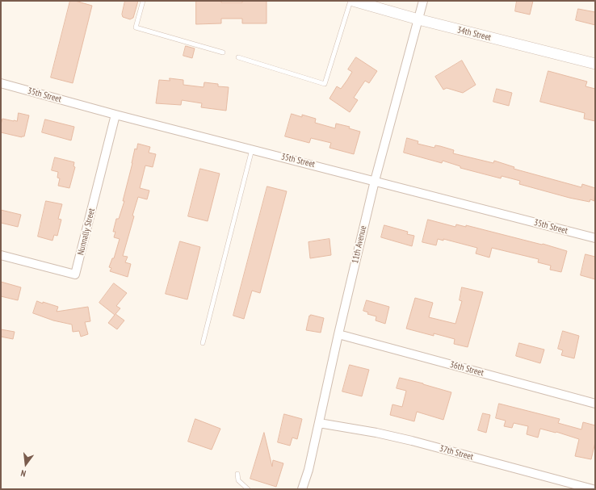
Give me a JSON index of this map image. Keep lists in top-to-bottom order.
{
  "streets": {
    "street": [
      "34th Street",
      "35th Street",
      "Nunnally Street",
      "11th Avenue",
      "36th Street",
      "37th Street"
    ]
  },
  "crossings": [
    ["34th Street", "11th Avenue"],
    ["35th Street", "Nunnally Street"],
    ["35th Street", "11th Avenue"],
    ["11th Avenue", "36th Street"],
    ["11th Avenue", "37th Street"]
  ],
  "north": "bottom"
}
